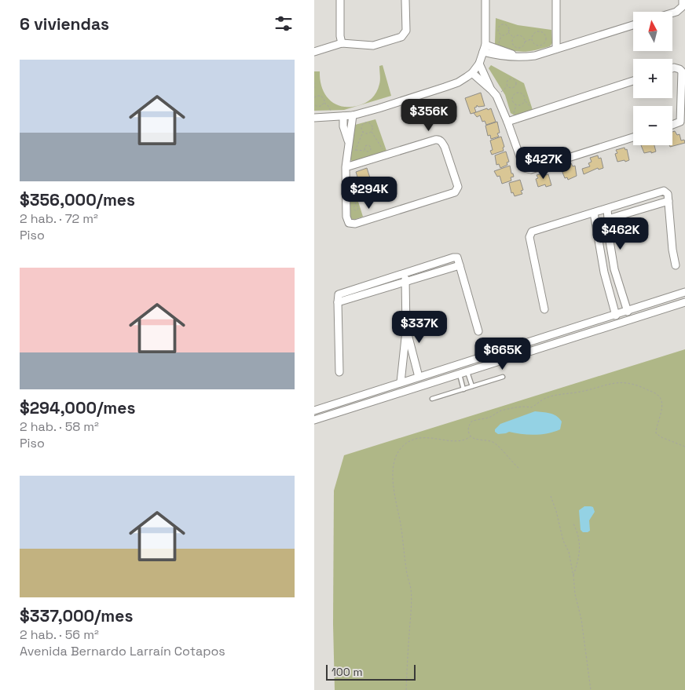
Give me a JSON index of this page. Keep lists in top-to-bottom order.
{
  "scale_bar": "100 m",
  "north": "top",
  "page": {
    "heading": "6 viviendas",
    "map_buttons": ["+", "−"],
    "list": [
      {
        "name": "$356,000/mes",
        "note": "2 hab. · 72 m² · Piso"
      },
      {
        "name": "$294,000/mes",
        "note": "2 hab. · 58 m² · Piso"
      },
      {
        "name": "$337,000/mes",
        "note": "2 hab. · 56 m² · Avenida Bernardo Larraín Cotapos"
      }
    ],
    "price": [
      "$356K",
      "$427K",
      "$294K",
      "$462K",
      "$337K",
      "$665K"
    ],
    "scale": "100 m"
  }
}
